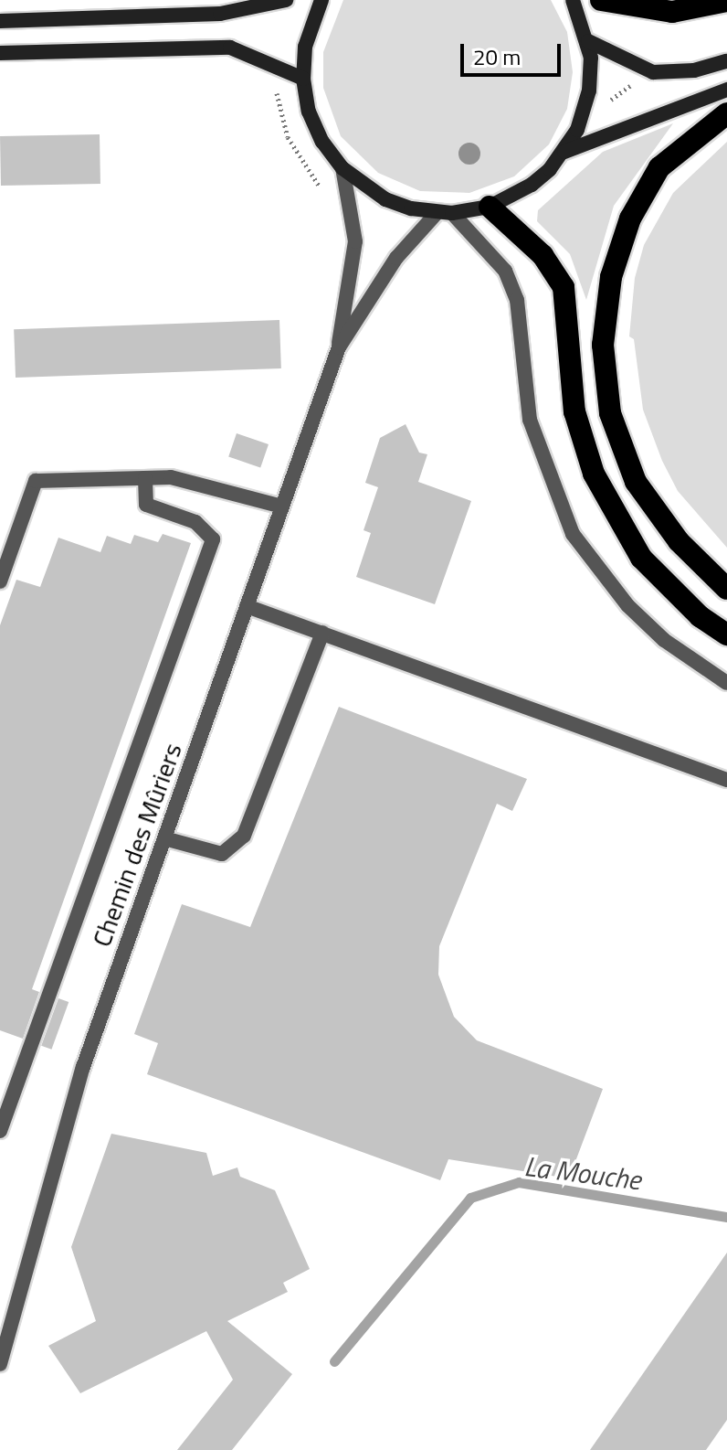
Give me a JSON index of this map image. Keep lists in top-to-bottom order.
{
  "streets": {
    "street": ["Chemin des Mûriers"]
  },
  "water": ["La Mouche"],
  "scale_bar": "20 m"
}
